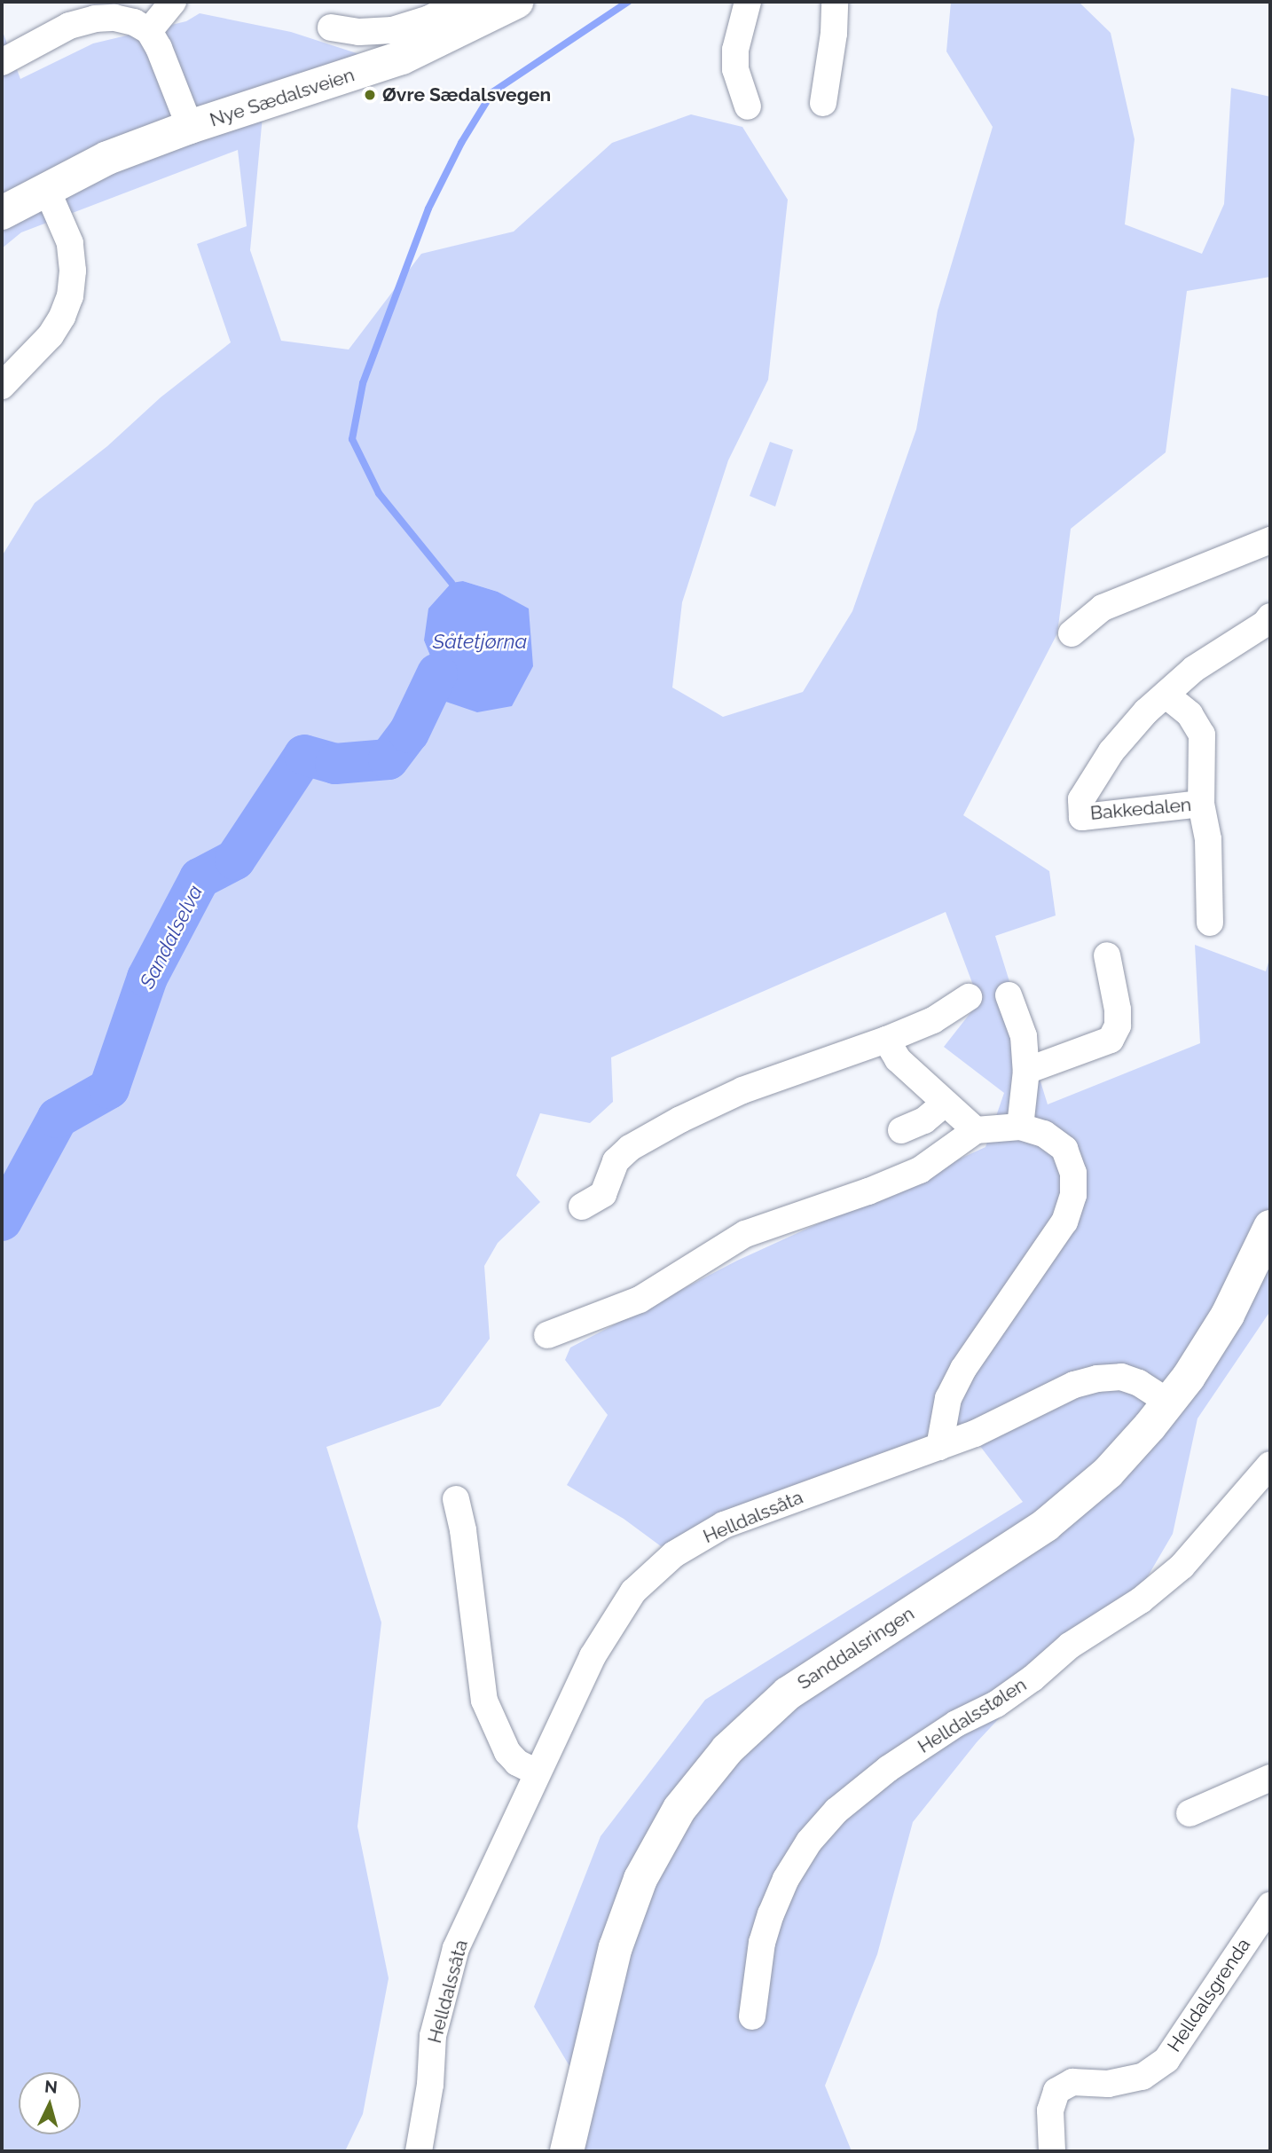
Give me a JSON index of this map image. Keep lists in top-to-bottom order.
{
  "streets": {
    "main road": ["Nye Sædalsveien", "Sanddalsringen"],
    "street": [
      "Bakkedalen",
      "Helldalssåta",
      "Helldalsstølen",
      "Helldalsgrenda"
    ]
  },
  "crossings": [
    ["Helldalssåta", "Sanddalsringen"]
  ],
  "water": ["Såtetjørna", "Sandalselva"],
  "places": ["Øvre Sædalsvegen"],
  "north": "top"
}
